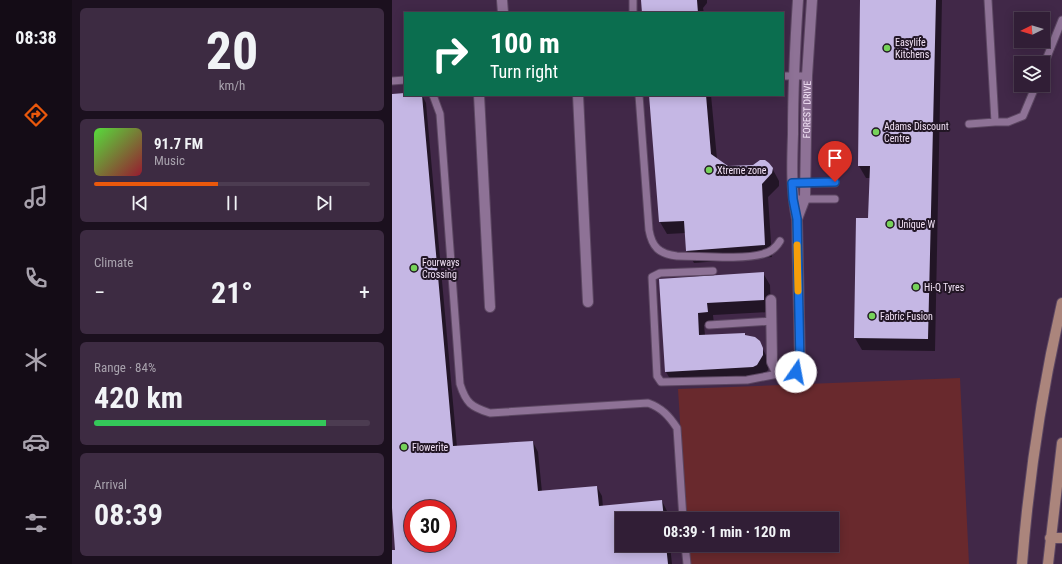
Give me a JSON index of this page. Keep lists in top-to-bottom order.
{
  "streets": {
    "street": ["FOREST DRIVE"]
  },
  "places": [
    "Easylife Kitchens",
    "Adams Discount Centre",
    "Xtreme zone",
    "Unique W",
    "Fourways Crossing",
    "Hi-Q Tyres",
    "Fabric Fusion",
    "Flowerite"
  ],
  "north": "left",
  "page": {
    "tabs": "08:38",
    "tile": [
      ["20", "km/h"],
      "Climate",
      ["Range · 84%", "420 km"],
      ["Arrival", "08:39"]
    ],
    "turn": ["100 m", "Turn right"],
    "song": ["91.7 FM", "Music"],
    "heat": ["−", "21°", "+"],
    "limit": "30",
    "trip": "08:39 · 1 min · 120 m"
  }
}
